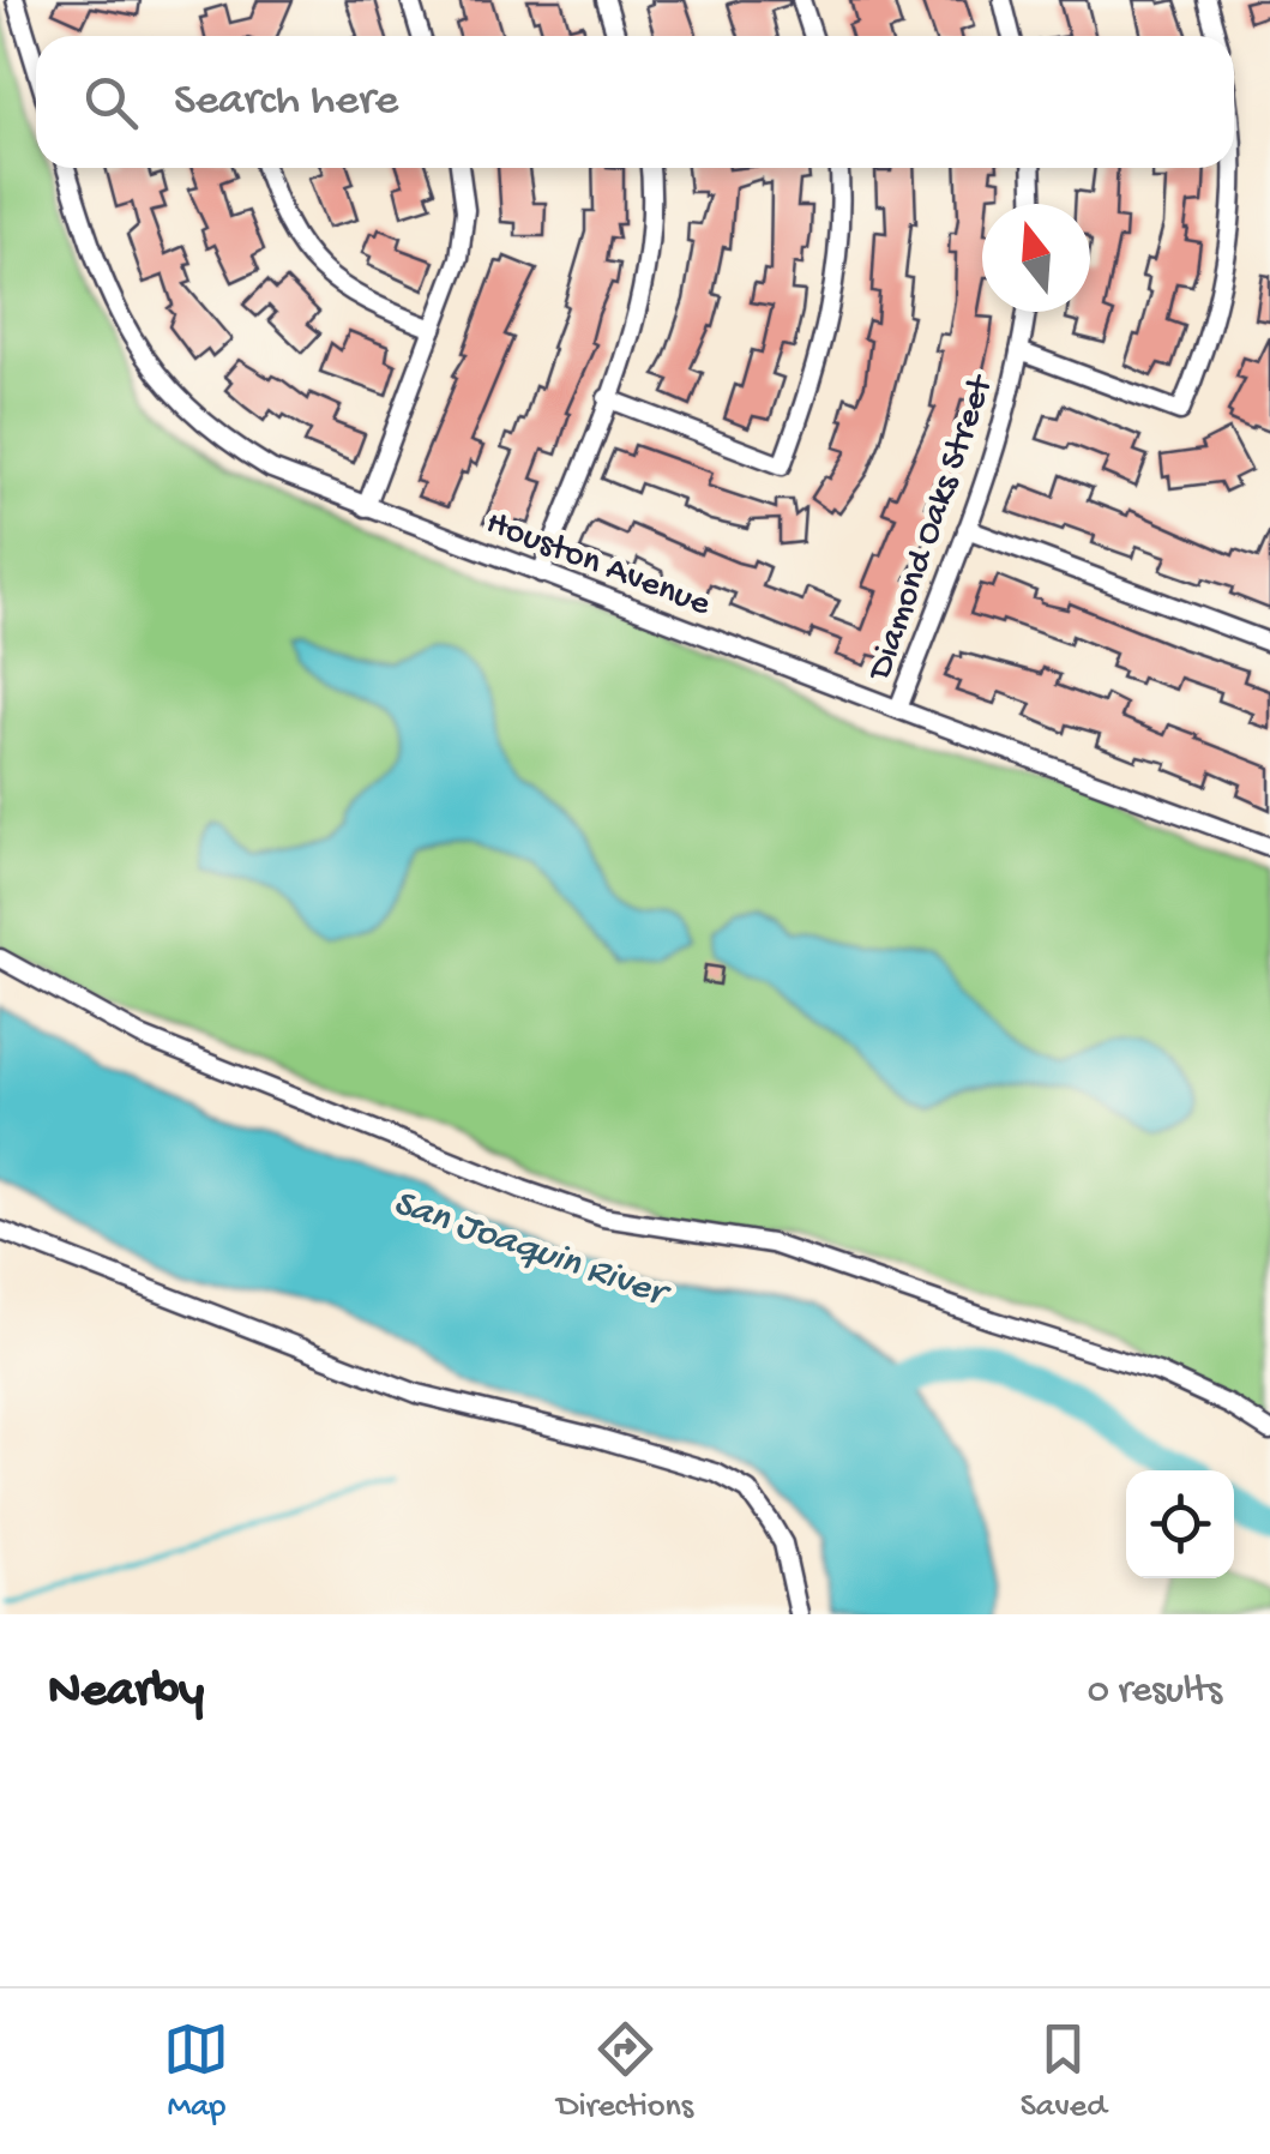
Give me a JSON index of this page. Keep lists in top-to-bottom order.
{
  "streets": {
    "street": ["Diamond Oaks Street", "Houston Avenue"]
  },
  "crossings": [
    ["Diamond Oaks Street", "Houston Avenue"]
  ],
  "water": ["San Joaquin River"],
  "north": "top",
  "page": {
    "search": "Search here",
    "heading": ["Nearby", "0 results"],
    "nav": ["Map", "Directions", "Saved"]
  }
}
